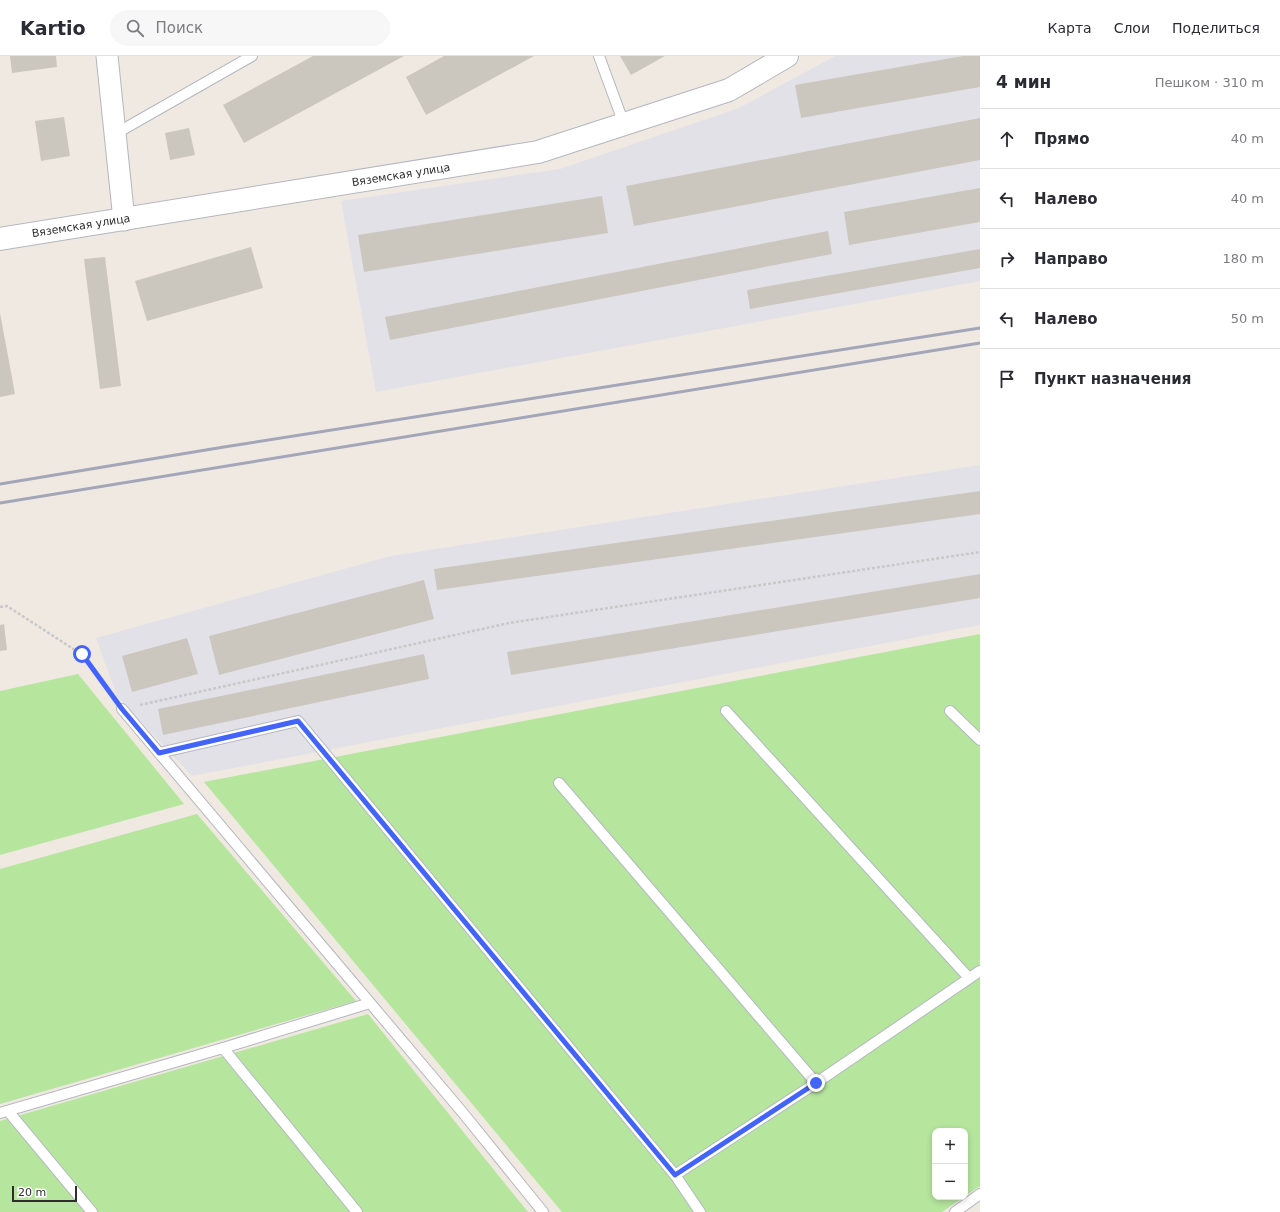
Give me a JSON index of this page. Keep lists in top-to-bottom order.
{
  "streets": {
    "main road": ["Вяземская улица"]
  },
  "scale_bar": "20 m",
  "page": {
    "header": "Kartio",
    "search": "Поиск",
    "nav": ["Карта", "Слои", "Поделиться"],
    "heading": ["4 мин", "Пешком · 310 m"],
    "list": [
      ["Прямо", "40 m"],
      ["Налево", "40 m"],
      ["Направо", "180 m"],
      ["Налево", "50 m"],
      "Пункт назначения"
    ],
    "map_buttons": ["+", "−"],
    "scale": "20 m"
  }
}
